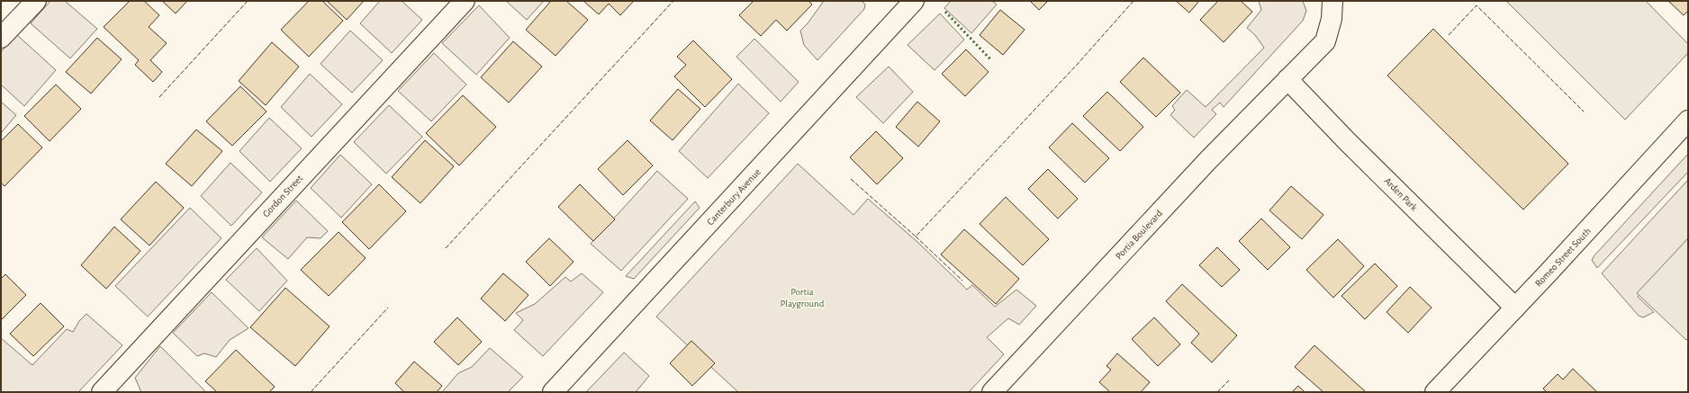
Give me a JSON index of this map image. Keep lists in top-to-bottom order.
{
  "streets": {
    "street": [
      "Arden Park",
      "Gordon Street",
      "Canterbury Avenue",
      "Portia Boulevard",
      "Romeo Street South"
    ]
  },
  "crossings": [
    ["Arden Park", "Portia Boulevard"],
    ["Arden Park", "Romeo Street South"]
  ],
  "parks": ["Portia Playground"]
}
